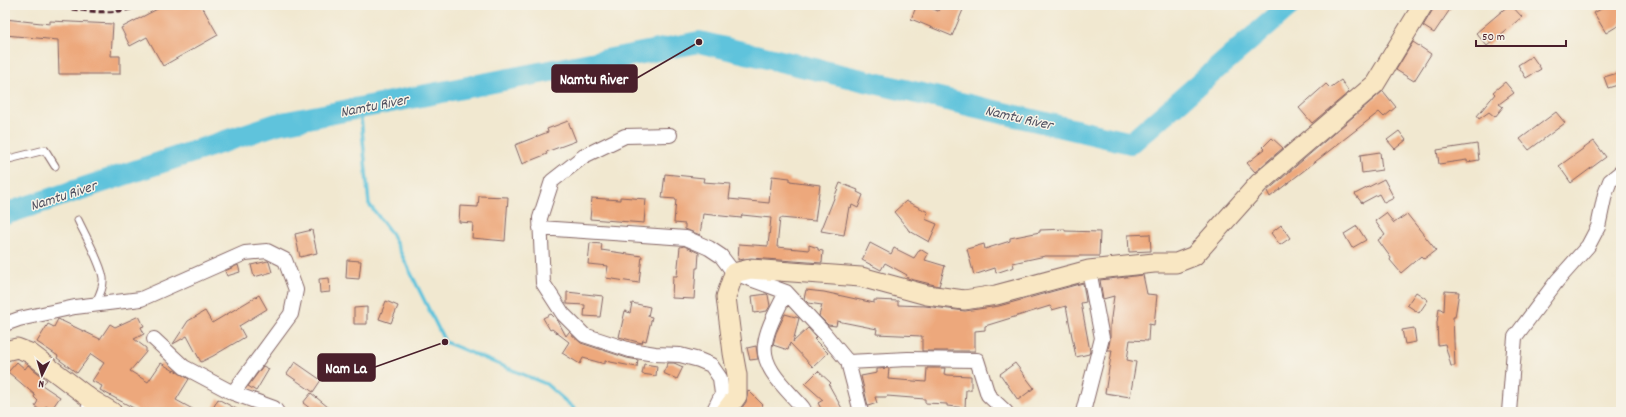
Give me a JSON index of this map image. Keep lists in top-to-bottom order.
{
  "water": ["Namtu River"],
  "places": ["Namtu River", "Nam La"],
  "scale_bar": "50 m",
  "north": "bottom"
}
